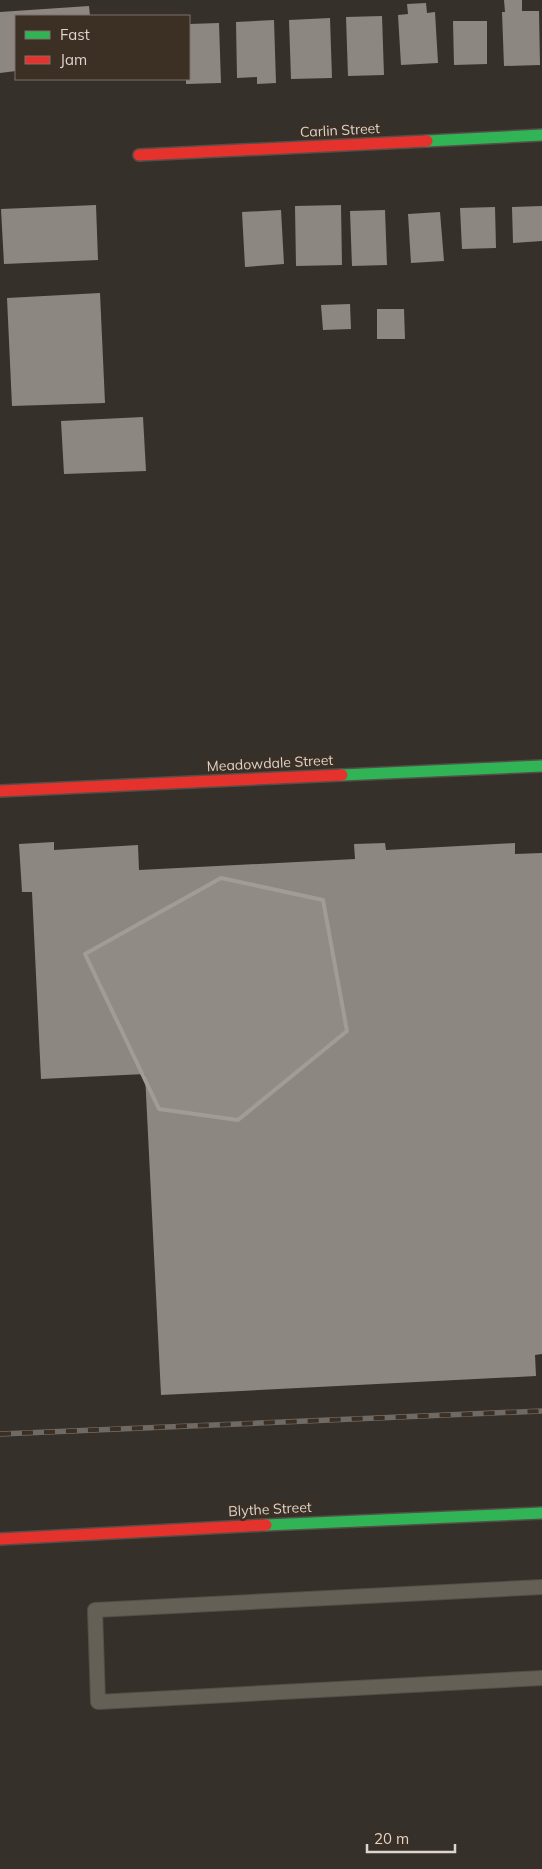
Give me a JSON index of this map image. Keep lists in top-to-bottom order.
{
  "streets": {
    "street": ["Carlin Street", "Meadowdale Street", "Blythe Street"]
  },
  "legend": ["Fast", "Jam"],
  "scale_bar": "20 m"
}
